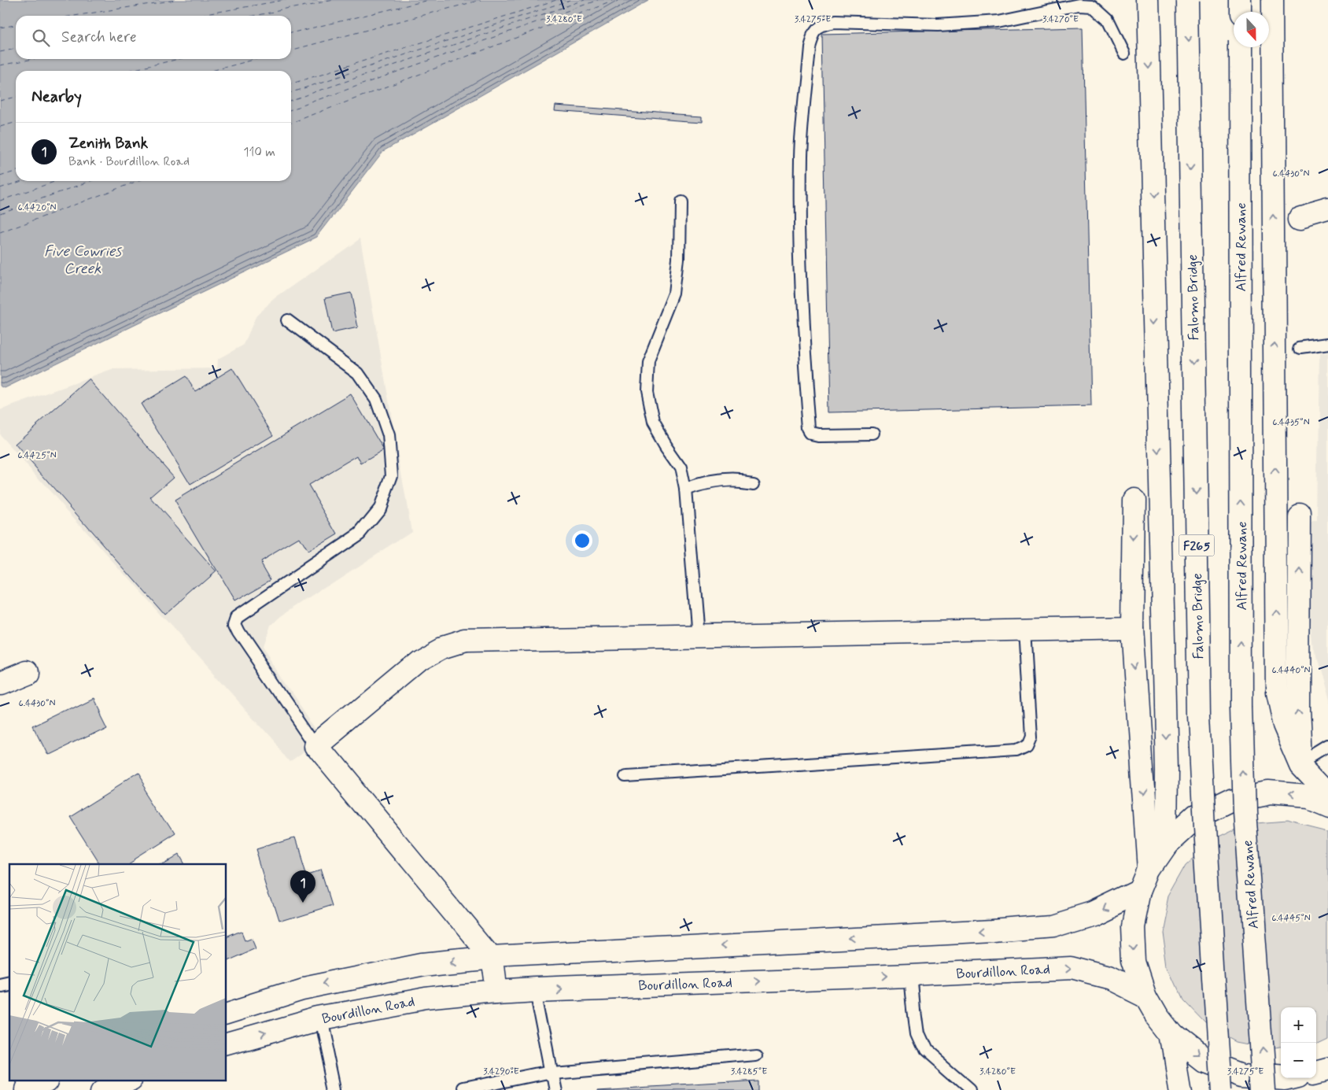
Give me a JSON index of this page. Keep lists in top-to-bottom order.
{
  "streets": {
    "main road": [
      "Alfred Rewane",
      "Falomo Bridge",
      "F265",
      "Bourdillon Road"
    ]
  },
  "water": ["Five Cowries Creek"],
  "north": "bottom",
  "page": {
    "search": "Search here",
    "heading": "Nearby",
    "list": [
      {
        "mark": "1",
        "name": "Zenith Bank",
        "note": "Bank · Bourdillon Road",
        "value": "110 m"
      }
    ],
    "pins": "1",
    "map_buttons": ["+", "−"]
  },
  "coordinates": [
    "3.4280°E",
    "3.4275°E",
    "3.4270°E",
    "6.4430°N",
    "6.4420°N",
    "6.4435°N",
    "6.4425°N",
    "6.4440°N",
    "6.4445°N",
    "3.4290°E",
    "3.4285°E"
  ]
}
